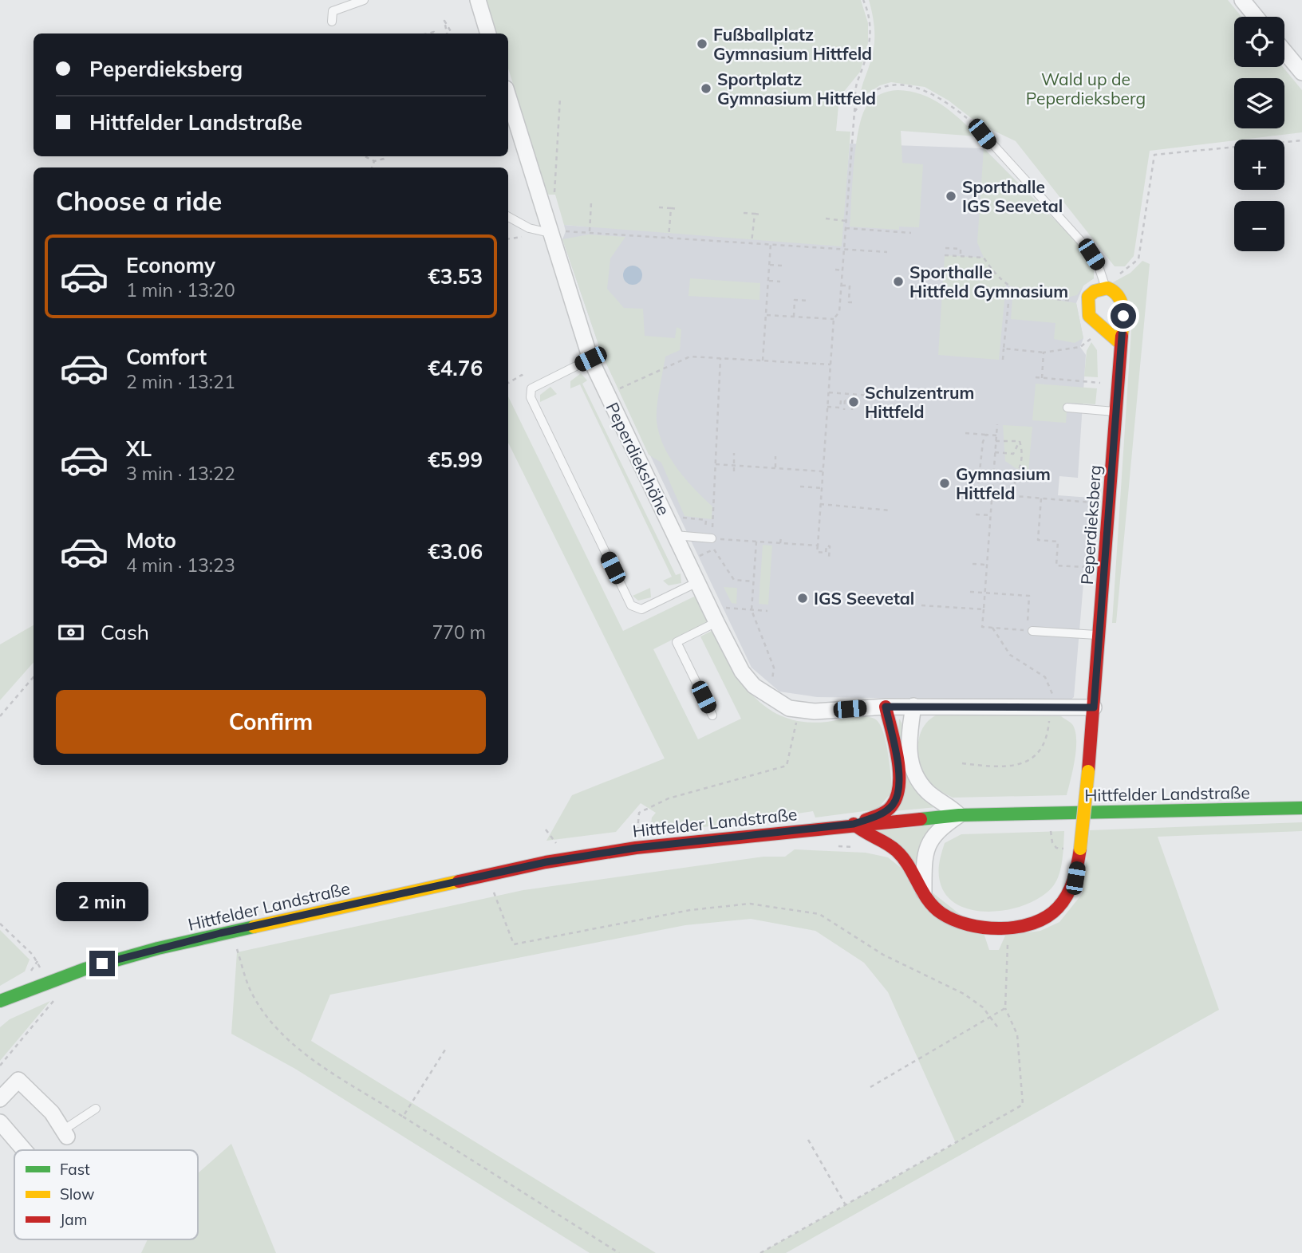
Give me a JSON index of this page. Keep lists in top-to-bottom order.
{
  "streets": {
    "main road": ["Peperdieksberg", "Hittfelder Landstraße"],
    "street": ["Peperdiekshöhe"]
  },
  "crossings": [
    ["Peperdiekshöhe", "Peperdieksberg"]
  ],
  "parks": ["Wald up de Peperdieksberg"],
  "places": [
    "Fußballplatz Gymnasium Hittfeld",
    "Sportplatz Gymnasium Hittfeld",
    "Sporthalle IGS Seevetal",
    "Sporthalle Hittfeld Gymnasium",
    "Schulzentrum Hittfeld",
    "Gymnasium Hittfeld",
    "IGS Seevetal"
  ],
  "legend": ["Fast", "Slow", "Jam"],
  "page": {
    "map_buttons": ["+", "−"],
    "banner": ["Peperdieksberg", "Hittfelder Landstraße"],
    "heading": "Choose a ride",
    "list": [
      {
        "name": "Economy",
        "note": "1 min · 13:20",
        "value": "€3.53"
      },
      {
        "name": "Comfort",
        "note": "2 min · 13:21",
        "value": "€4.76"
      },
      {
        "name": "XL",
        "note": "3 min · 13:22",
        "value": "€5.99"
      },
      {
        "name": "Moto",
        "note": "4 min · 13:23",
        "value": "€3.06"
      }
    ],
    "pay": ["Cash", "770 m"],
    "buttons": "Confirm",
    "bubble": "2 min"
  }
}
